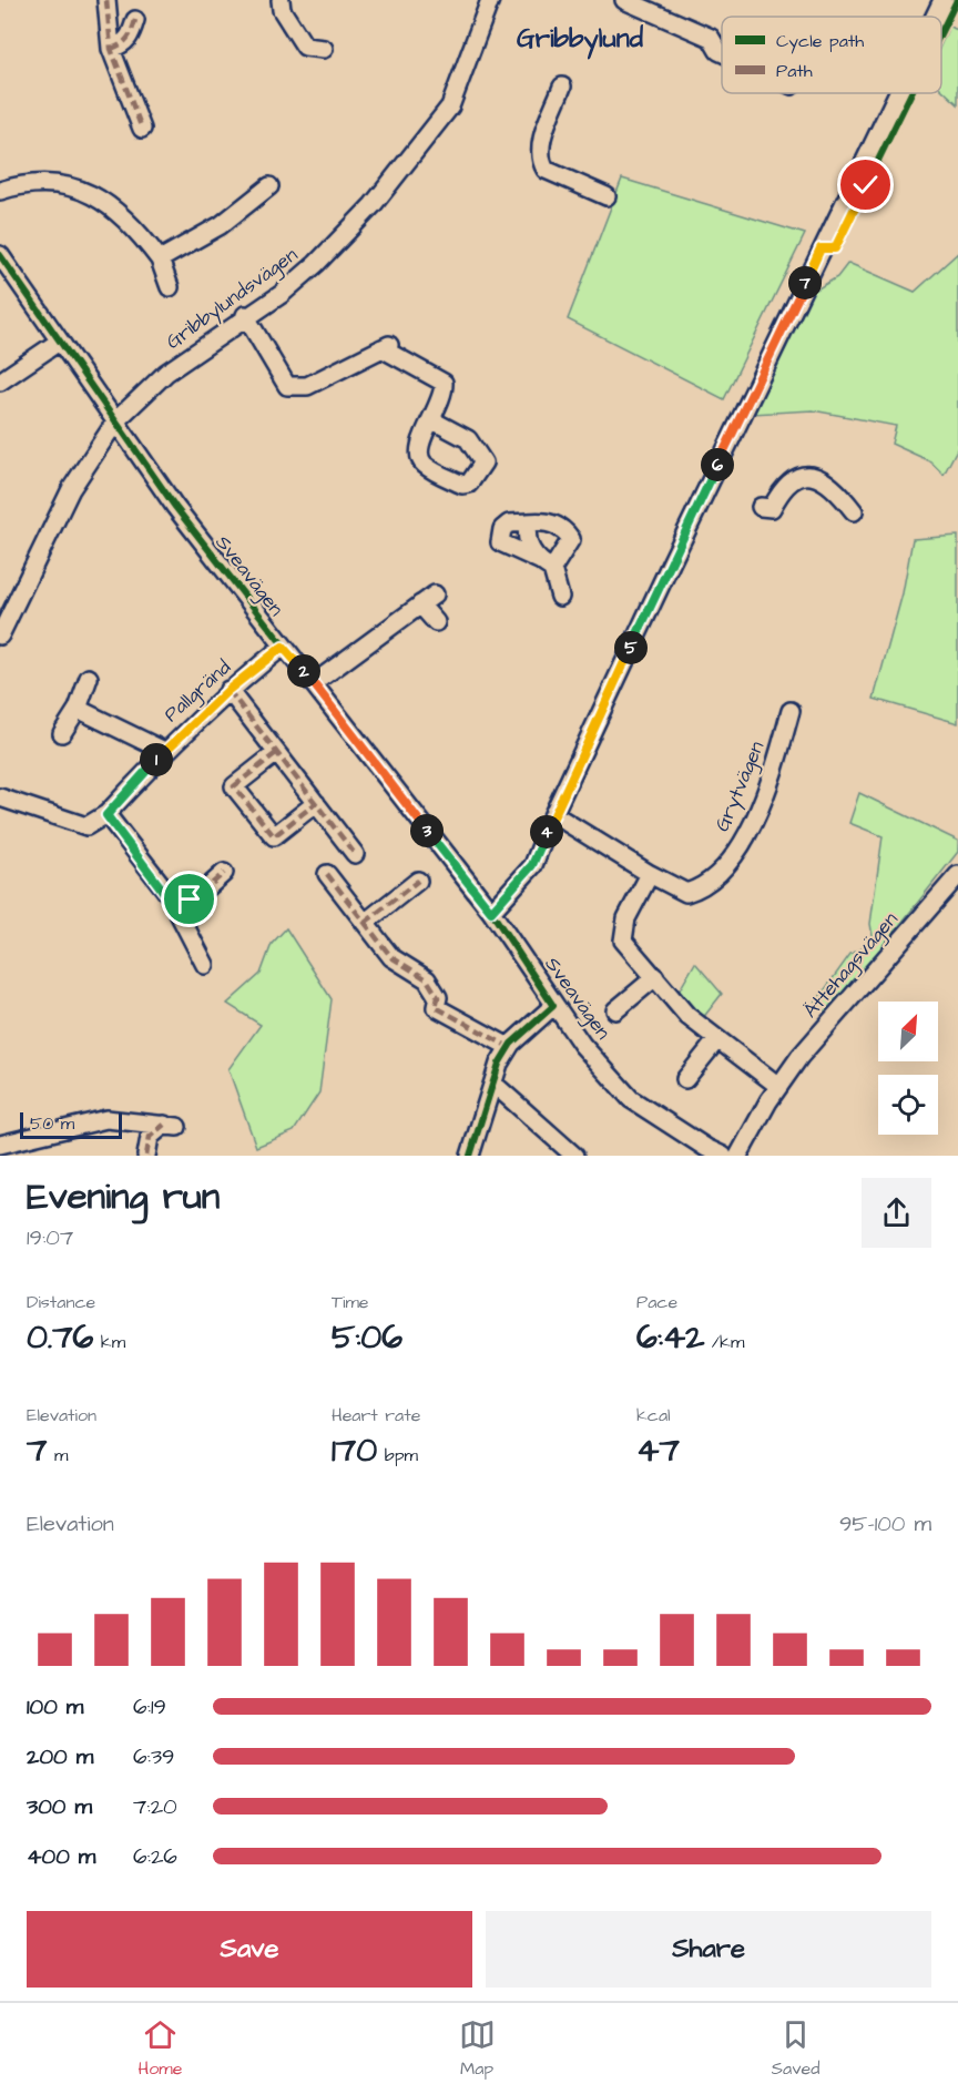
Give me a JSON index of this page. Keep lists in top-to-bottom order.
{
  "streets": {
    "street": [
      "Gribbylundsvägen",
      "Sveavägen",
      "Pallgränd",
      "Grytvägen",
      "Ättehagsvägen"
    ]
  },
  "crossings": [
    ["Gribbylundsvägen", "Sveavägen"],
    ["Sveavägen", "Pallgränd"]
  ],
  "districts": ["Gribbylund"],
  "legend": ["Cycle path", "Path"],
  "scale_bar": "50 m",
  "north": "top right",
  "page": {
    "pins": [
      "7",
      "6",
      "5",
      "2",
      "1",
      "3",
      "4"
    ],
    "scale": "50 m",
    "heading": ["Evening run", "19:07"],
    "stats": [
      ["Distance", "0.76 km"],
      ["Time", "5:06"],
      ["Pace", "6:42 /km"],
      ["Elevation", "7 m"],
      ["Heart rate", "170 bpm"],
      ["kcal", "47"]
    ],
    "chart": ["Elevation", "95–100 m"],
    "list": [
      {
        "name": "100 m",
        "note": "6:19"
      },
      {
        "name": "200 m",
        "note": "6:39"
      },
      {
        "name": "300 m",
        "note": "7:20"
      },
      {
        "name": "400 m",
        "note": "6:26"
      }
    ],
    "buttons": ["Save", "Share"],
    "tabs": ["Home", "Map", "Saved"]
  }
}
